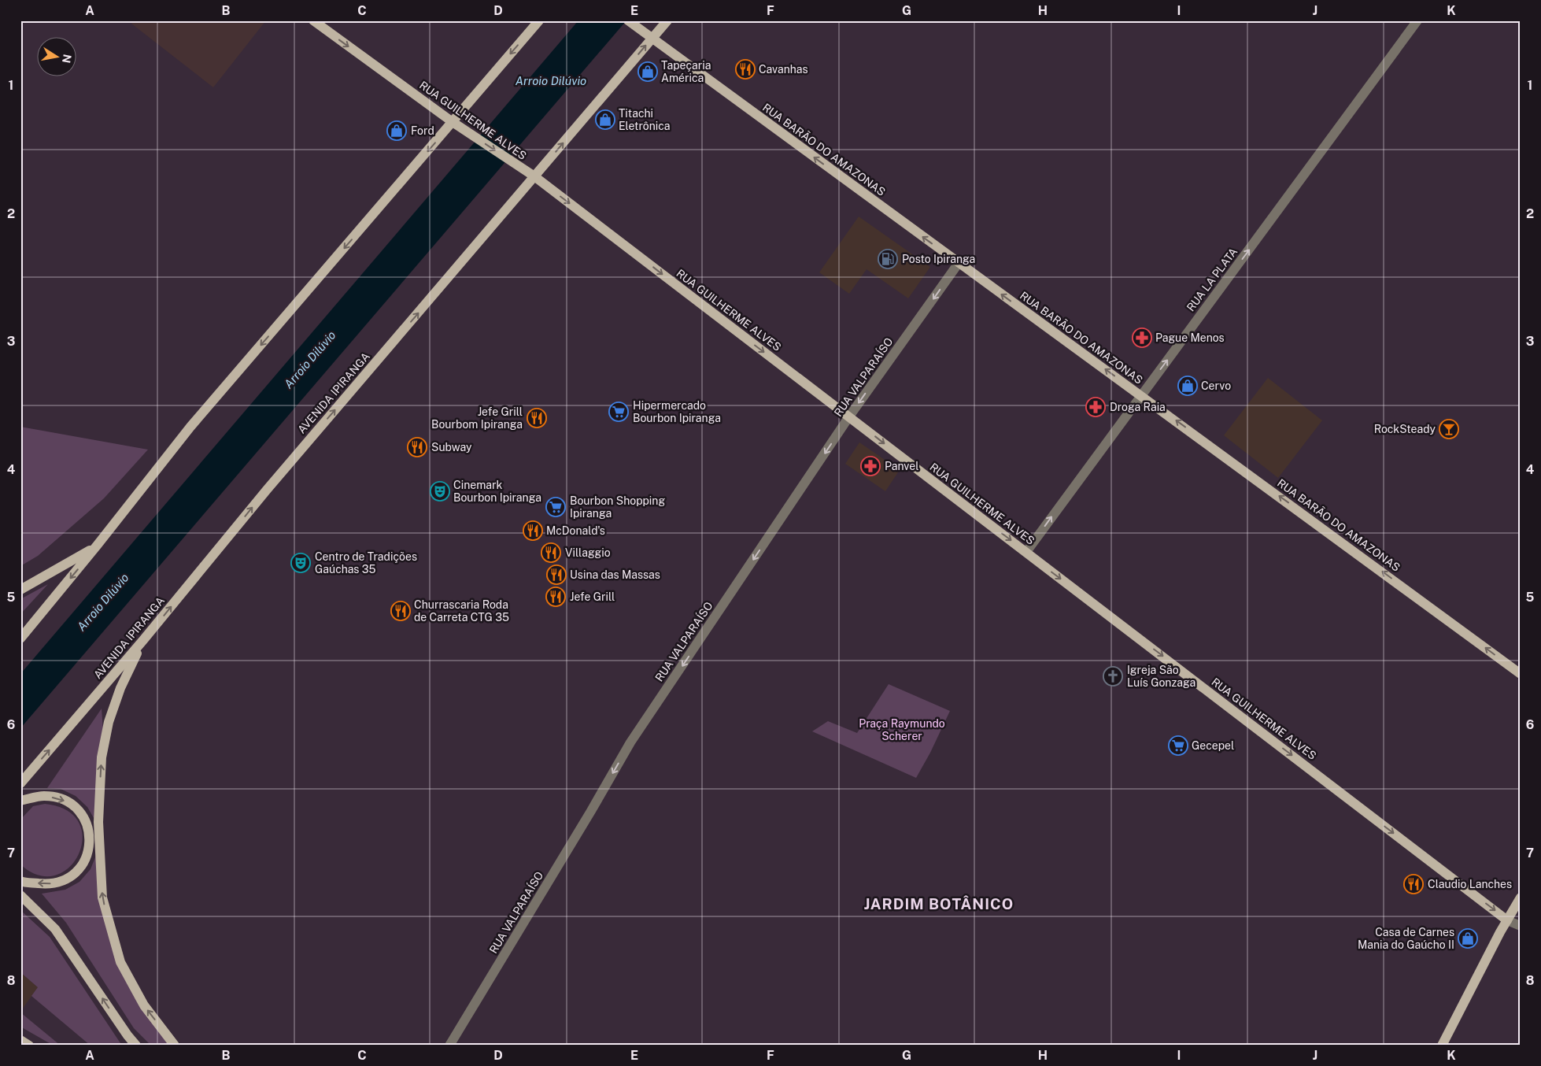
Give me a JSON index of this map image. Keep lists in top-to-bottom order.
{
  "streets": {
    "main road": ["RUA GUILHERME ALVES", "RUA BARÃO DO AMAZONAS", "AVENIDA IPIRANGA"],
    "street": ["RUA LA PLATA", "RUA VALPARAÍSO"]
  },
  "crossings": [
    ["RUA GUILHERME ALVES", "RUA LA PLATA"],
    ["RUA GUILHERME ALVES", "RUA VALPARAÍSO"],
    ["RUA GUILHERME ALVES", "AVENIDA IPIRANGA"],
    ["RUA BARÃO DO AMAZONAS", "RUA LA PLATA"],
    ["RUA BARÃO DO AMAZONAS", "RUA VALPARAÍSO"],
    ["RUA BARÃO DO AMAZONAS", "AVENIDA IPIRANGA"]
  ],
  "one_way": [
    "RUA GUILHERME ALVES",
    "RUA BARÃO DO AMAZONAS",
    "RUA LA PLATA",
    "RUA VALPARAÍSO",
    "AVENIDA IPIRANGA"
  ],
  "districts": ["JARDIM BOTÂNICO"],
  "water": ["Arroio Dilúvio"],
  "parks": ["Praça Raymundo Scherer"],
  "places": {
    "restaurant": [
      "Cavanhas",
      "Jefe Grill Bourbom Ipiranga",
      "Subway",
      "McDonald's",
      "Villaggio",
      "Usina das Massas",
      "Jefe Grill",
      "Churrascaria Roda de Carreta CTG 35",
      "Claudio Lanches"
    ],
    "shop": [
      "Tapeçaria América",
      "Titachi Eletrônica",
      "Ford",
      "Cervo",
      "Casa de Carnes Mania do Gaúcho II"
    ],
    "fuel station": ["Posto Ipiranga"],
    "pharmacy": ["Pague Menos", "Droga Raia", "Panvel"],
    "supermarket": ["Hipermercado Bourbon Ipiranga", "Bourbon Shopping Ipiranga", "Gecepel"],
    "bar": ["RockSteady"],
    "theatre": ["Cinemark Bourbon Ipiranga", "Centro de Tradições Gaúchas 35"],
    "church": ["Igreja São Luís Gonzaga"]
  },
  "north": "right",
  "grid": {
    "columns": [
      "A",
      "B",
      "C",
      "D",
      "E",
      "F",
      "G",
      "H",
      "I",
      "J",
      "K"
    ],
    "rows": [
      "1",
      "2",
      "3",
      "4",
      "5",
      "6",
      "7",
      "8"
    ]
  }
}
